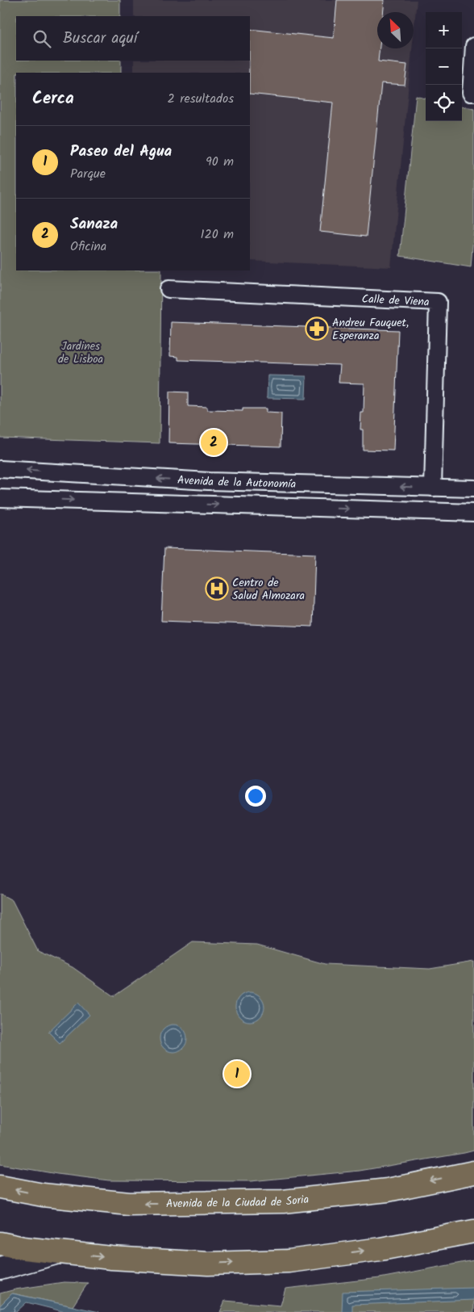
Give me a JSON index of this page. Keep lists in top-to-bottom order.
{
  "streets": {
    "main road": ["Avenida de la Ciudad de Soria"],
    "street": ["Calle de Viena", "Avenida de la Autonomía"]
  },
  "crossings": [
    ["Calle de Viena", "Avenida de la Autonomía"]
  ],
  "parks": ["Jardines de Lisboa"],
  "places": {
    "pharmacy": ["Andreu Fauquet, Esperanza"],
    "hospital": ["Centro de Salud Almozara"]
  },
  "north": "top left",
  "page": {
    "map_buttons": ["+", "−"],
    "search": "Buscar aquí",
    "heading": ["Cerca", "2 resultados"],
    "list": [
      {
        "mark": "1",
        "name": "Paseo del Agua",
        "note": "Parque",
        "value": "90 m"
      },
      {
        "mark": "2",
        "name": "Sanaza",
        "note": "Oficina",
        "value": "120 m"
      }
    ],
    "pins": ["2", "1"]
  }
}
